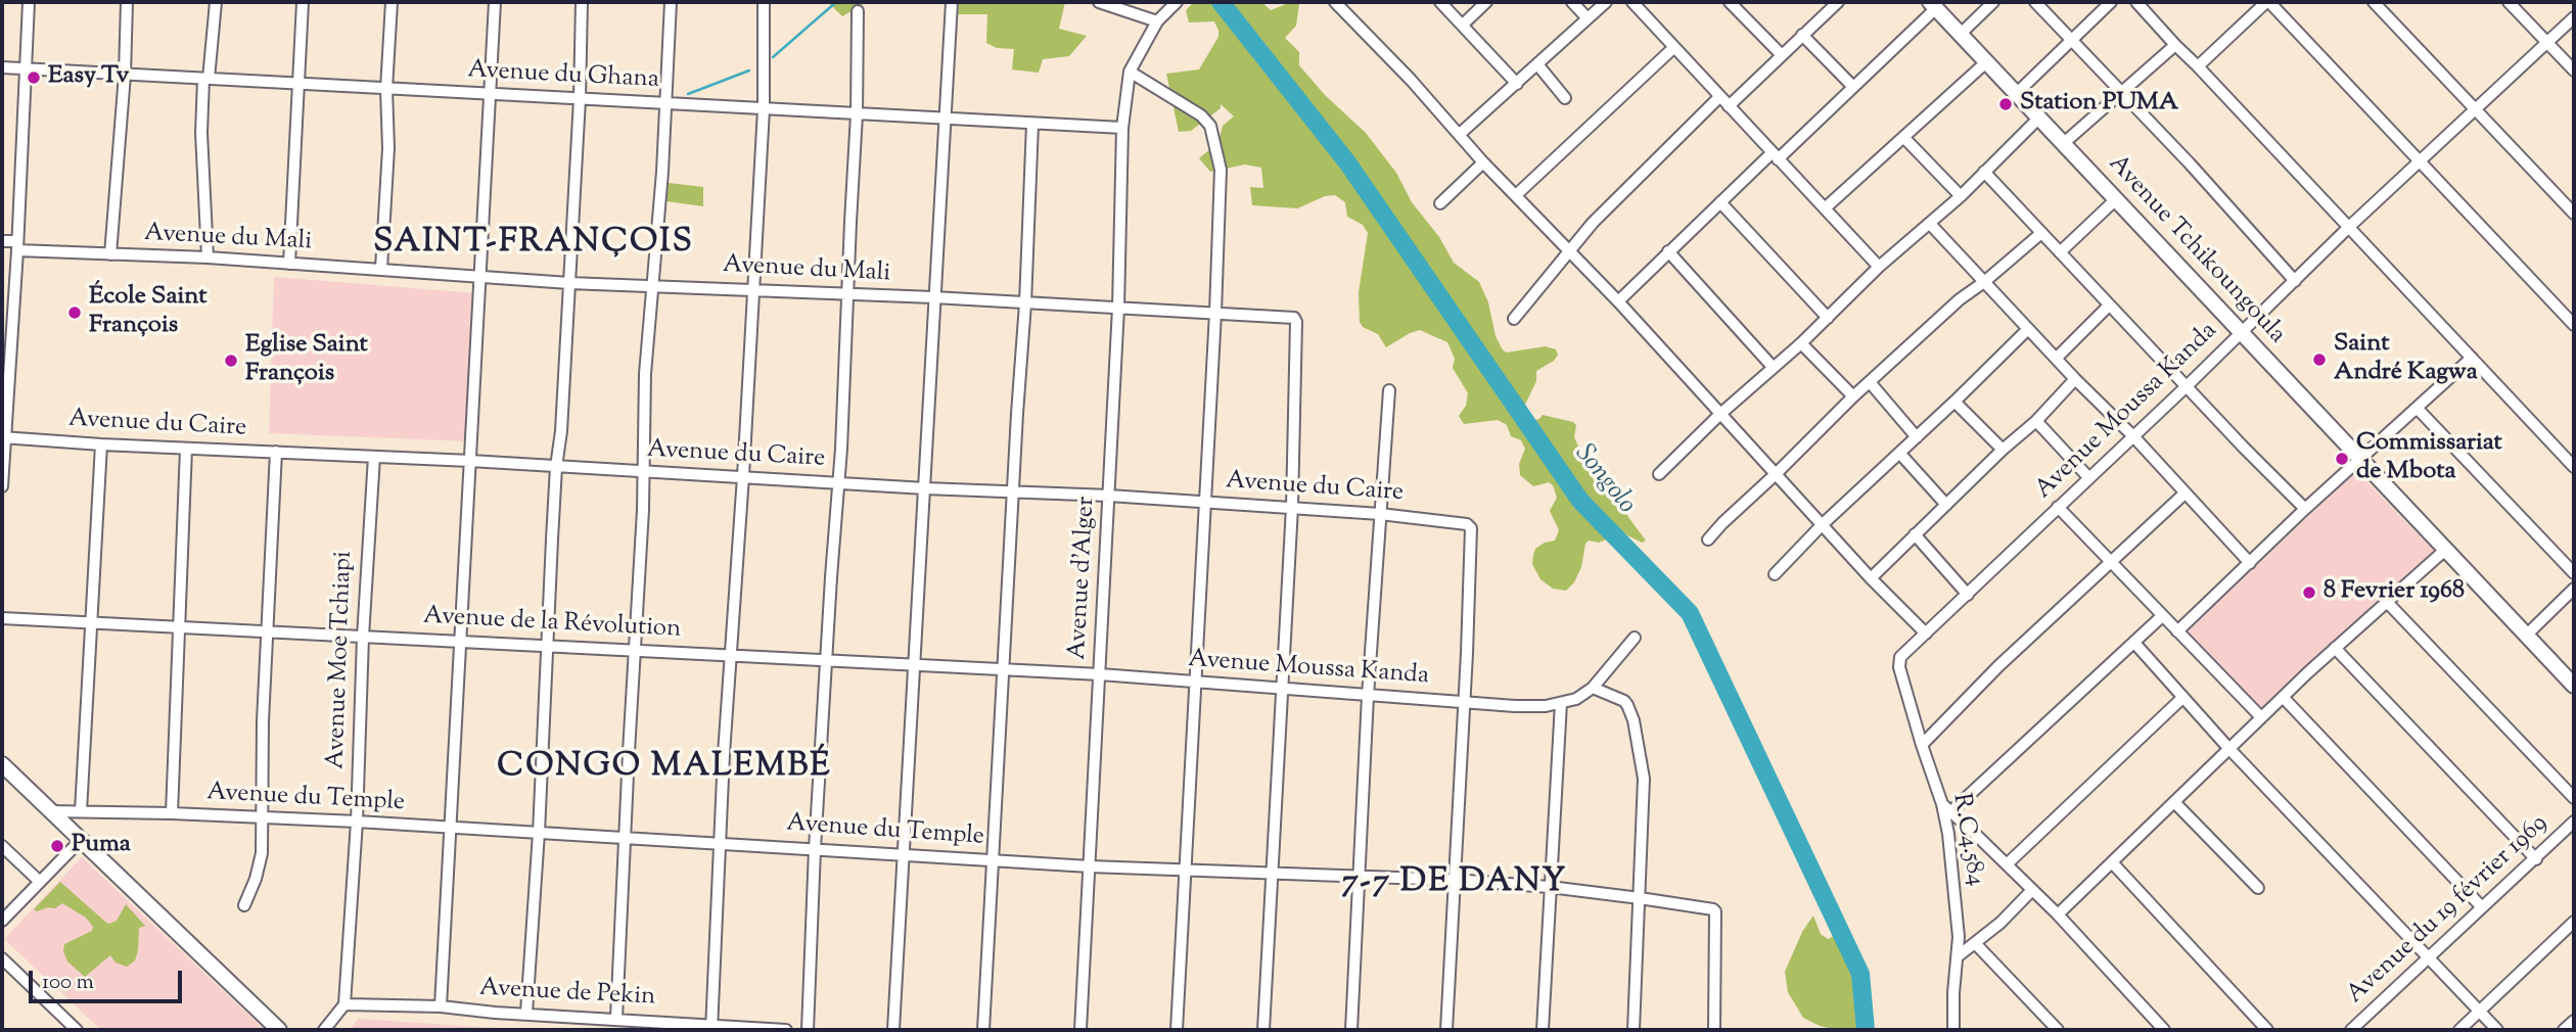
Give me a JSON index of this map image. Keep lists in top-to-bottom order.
{
  "streets": {
    "street": [
      "Avenue du Ghana",
      "Avenue du Mali",
      "Avenue Tchikoungoula",
      "Avenue Moussa Kanda",
      "Avenue du Caire",
      "Avenue d'Alger",
      "Avenue de la Révolution",
      "Avenue Moe Tchiapi",
      "Avenue du Temple",
      "R.C4.584",
      "Avenue du 19 février 1969",
      "Avenue de Pekin"
    ]
  },
  "crossings": [
    ["Avenue du Ghana", "Avenue d'Alger"],
    ["Avenue du Mali", "Avenue du Caire"],
    ["Avenue du Mali", "Avenue d'Alger"],
    ["Avenue Tchikoungoula", "Avenue Moussa Kanda"],
    ["Avenue Moussa Kanda", "Avenue du Caire"],
    ["Avenue Moussa Kanda", "Avenue d'Alger"],
    ["Avenue Moussa Kanda", "Avenue de la Révolution"],
    ["Avenue Moussa Kanda", "R.C4.584"],
    ["Avenue du Caire", "Avenue d'Alger"],
    ["Avenue du Caire", "Avenue Moe Tchiapi"],
    ["Avenue d'Alger", "Avenue de la Révolution"],
    ["Avenue d'Alger", "Avenue du Temple"],
    ["Avenue de la Révolution", "Avenue Moe Tchiapi"],
    ["Avenue Moe Tchiapi", "Avenue du Temple"],
    ["Avenue Moe Tchiapi", "Avenue de Pekin"]
  ],
  "districts": ["SAINT-FRANÇOIS", "CONGO MALEMBÉ", "7-7 DE DANY"],
  "water": ["Songolo"],
  "places": [
    "Easy Tv",
    "Station PUMA",
    "École Saint François",
    "Saint André Kagwa",
    "Eglise Saint François",
    "Commissariat de Mbota",
    "8 Fevrier 1968",
    "Puma"
  ],
  "scale_bar": "100 m"
}
